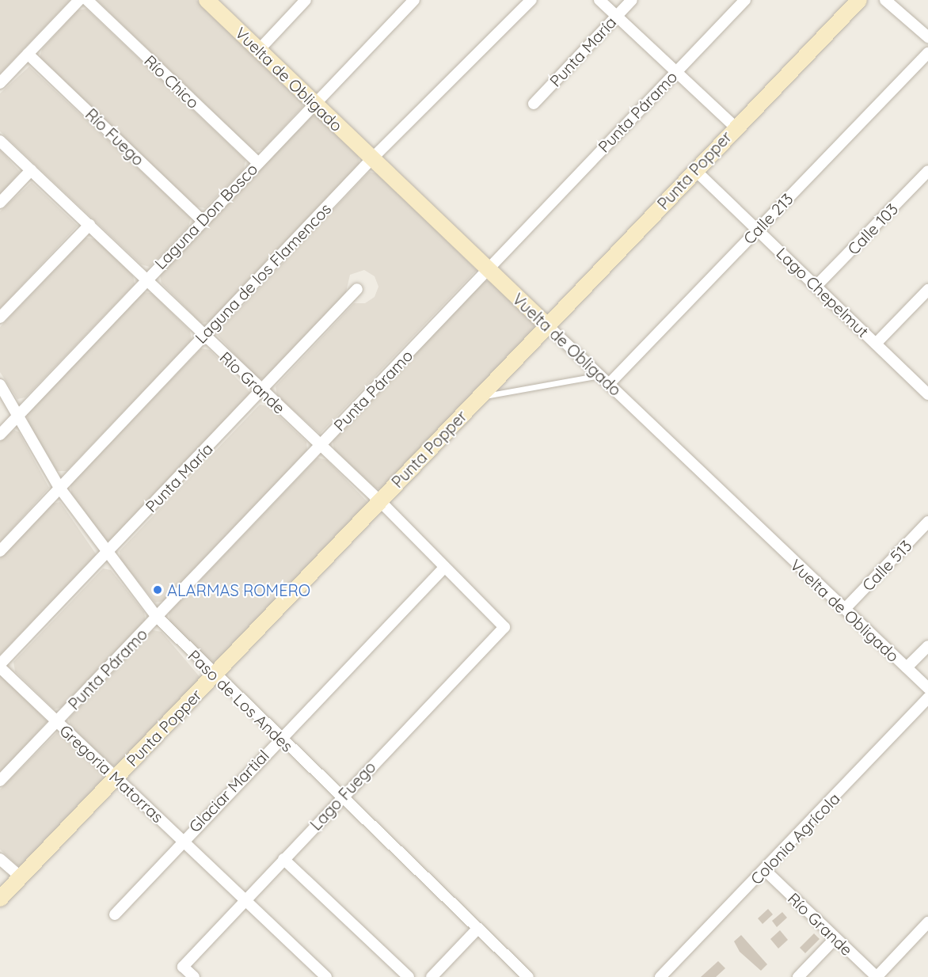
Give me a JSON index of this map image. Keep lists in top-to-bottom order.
{
  "streets": {
    "street": [
      "Punta María",
      "Vuelta de Obligado",
      "Río Chico",
      "Punta Páramo",
      "Río Fuego",
      "Punta Popper",
      "Laguna Don Bosco",
      "Calle 213",
      "Calle 103",
      "Laguna de los Flamencos",
      "Lago Chepelmut",
      "Río Grande",
      "Calle 513",
      "Paso de Los Andes",
      "Gregoria Matorras",
      "Glaciar Martial",
      "Lago Fuego",
      "Colonia Agrícola"
    ]
  },
  "crossings": [
    ["Punta María", "Río Grande"],
    ["Punta María", "Paso de Los Andes"],
    ["Punta María", "Gregoria Matorras"],
    ["Vuelta de Obligado", "Punta Páramo"],
    ["Vuelta de Obligado", "Punta Popper"],
    ["Vuelta de Obligado", "Laguna Don Bosco"],
    ["Vuelta de Obligado", "Calle 213"],
    ["Vuelta de Obligado", "Laguna de los Flamencos"],
    ["Vuelta de Obligado", "Calle 513"],
    ["Río Chico", "Laguna Don Bosco"],
    ["Punta Páramo", "Río Grande"],
    ["Punta Páramo", "Paso de Los Andes"],
    ["Punta Páramo", "Gregoria Matorras"],
    ["Río Fuego", "Laguna Don Bosco"],
    ["Punta Popper", "Lago Chepelmut"],
    ["Punta Popper", "Río Grande"],
    ["Punta Popper", "Paso de Los Andes"],
    ["Punta Popper", "Gregoria Matorras"],
    ["Laguna Don Bosco", "Río Grande"],
    ["Laguna Don Bosco", "Paso de Los Andes"],
    ["Calle 213", "Lago Chepelmut"],
    ["Calle 103", "Lago Chepelmut"],
    ["Laguna de los Flamencos", "Río Grande"],
    ["Laguna de los Flamencos", "Paso de Los Andes"],
    ["Río Grande", "Glaciar Martial"],
    ["Río Grande", "Lago Fuego"],
    ["Río Grande", "Colonia Agrícola"],
    ["Paso de Los Andes", "Glaciar Martial"],
    ["Paso de Los Andes", "Lago Fuego"],
    ["Gregoria Matorras", "Glaciar Martial"],
    ["Gregoria Matorras", "Lago Fuego"]
  ],
  "places": ["ALARMAS ROMERO"]
}
